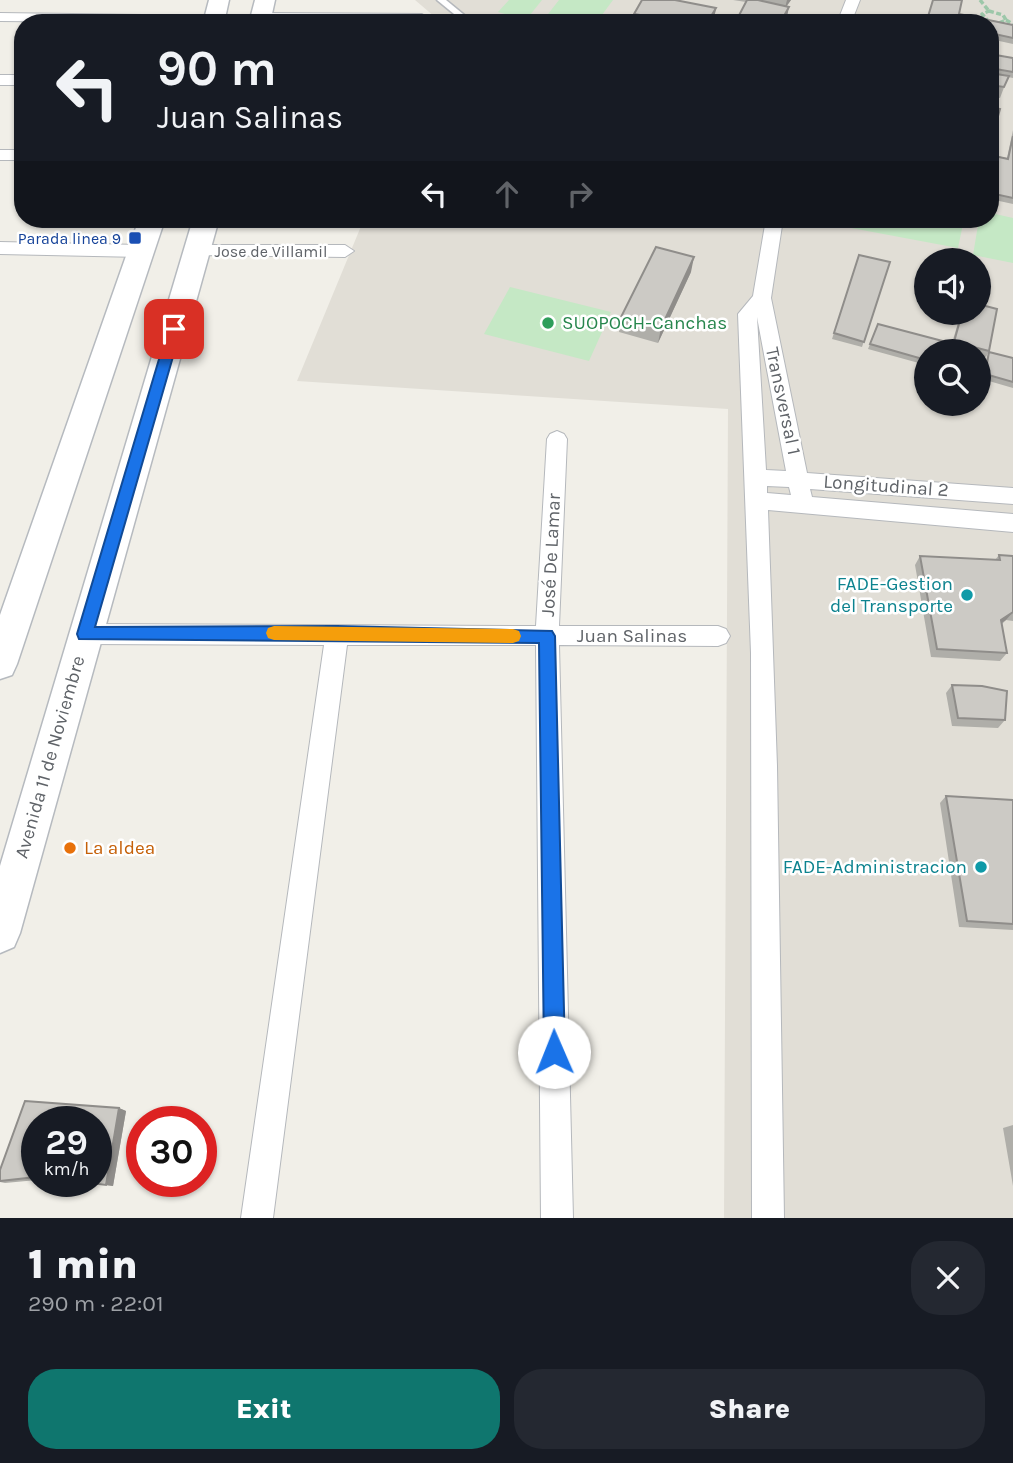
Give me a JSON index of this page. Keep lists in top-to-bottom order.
{
  "streets": {
    "main road": ["Avenida 11 de Noviembre"],
    "street": [
      "Jose de Villamil",
      "Transversal 1",
      "Longitudinal 2",
      "José De Lamar",
      "Juan Salinas"
    ]
  },
  "crossings": [
    ["Jose de Villamil", "Avenida 11 de Noviembre"],
    ["Transversal 1", "Longitudinal 2"],
    ["José De Lamar", "Juan Salinas"],
    ["Juan Salinas", "Avenida 11 de Noviembre"]
  ],
  "places": {
    "transit": ["Parada linea 9"],
    "other": [
      "SUOPOCH-Canchas",
      "FADE-Gestion del Transporte",
      "La aldea",
      "FADE-Administracion"
    ]
  },
  "page": {
    "turn": ["90 m", "Juan Salinas"],
    "speed": "29 km/h",
    "limit": "30",
    "heading": ["1 min", "290 m · 22:01"],
    "buttons": ["Exit", "Share"]
  }
}
